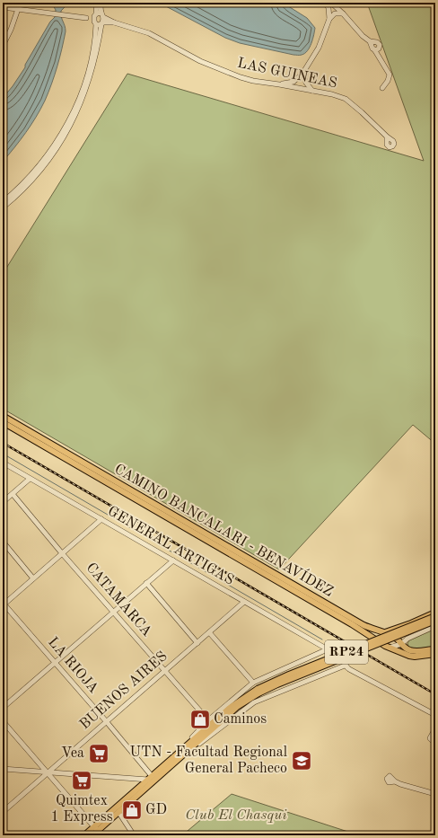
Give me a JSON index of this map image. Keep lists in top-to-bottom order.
{
  "streets": {
    "main road": ["CAMINO BANCALARI - BENAVÍDEZ", "RP24"],
    "street": [
      "LAS GUINEAS",
      "GENERAL ARTIGAS",
      "CATAMARCA",
      "LA RIOJA",
      "BUENOS AIRES"
    ]
  },
  "crossings": [
    ["GENERAL ARTIGAS", "BUENOS AIRES"],
    ["CATAMARCA", "BUENOS AIRES"],
    ["RP24", "LA RIOJA"],
    ["LA RIOJA", "BUENOS AIRES"]
  ],
  "parks": ["Club El Chasqui"],
  "places": {
    "shop": ["Caminos", "GD"],
    "supermarket": ["Vea", "Quimtex 1 Express"],
    "school or university": ["UTN - Facultad Regional General Pacheco"]
  }
}
